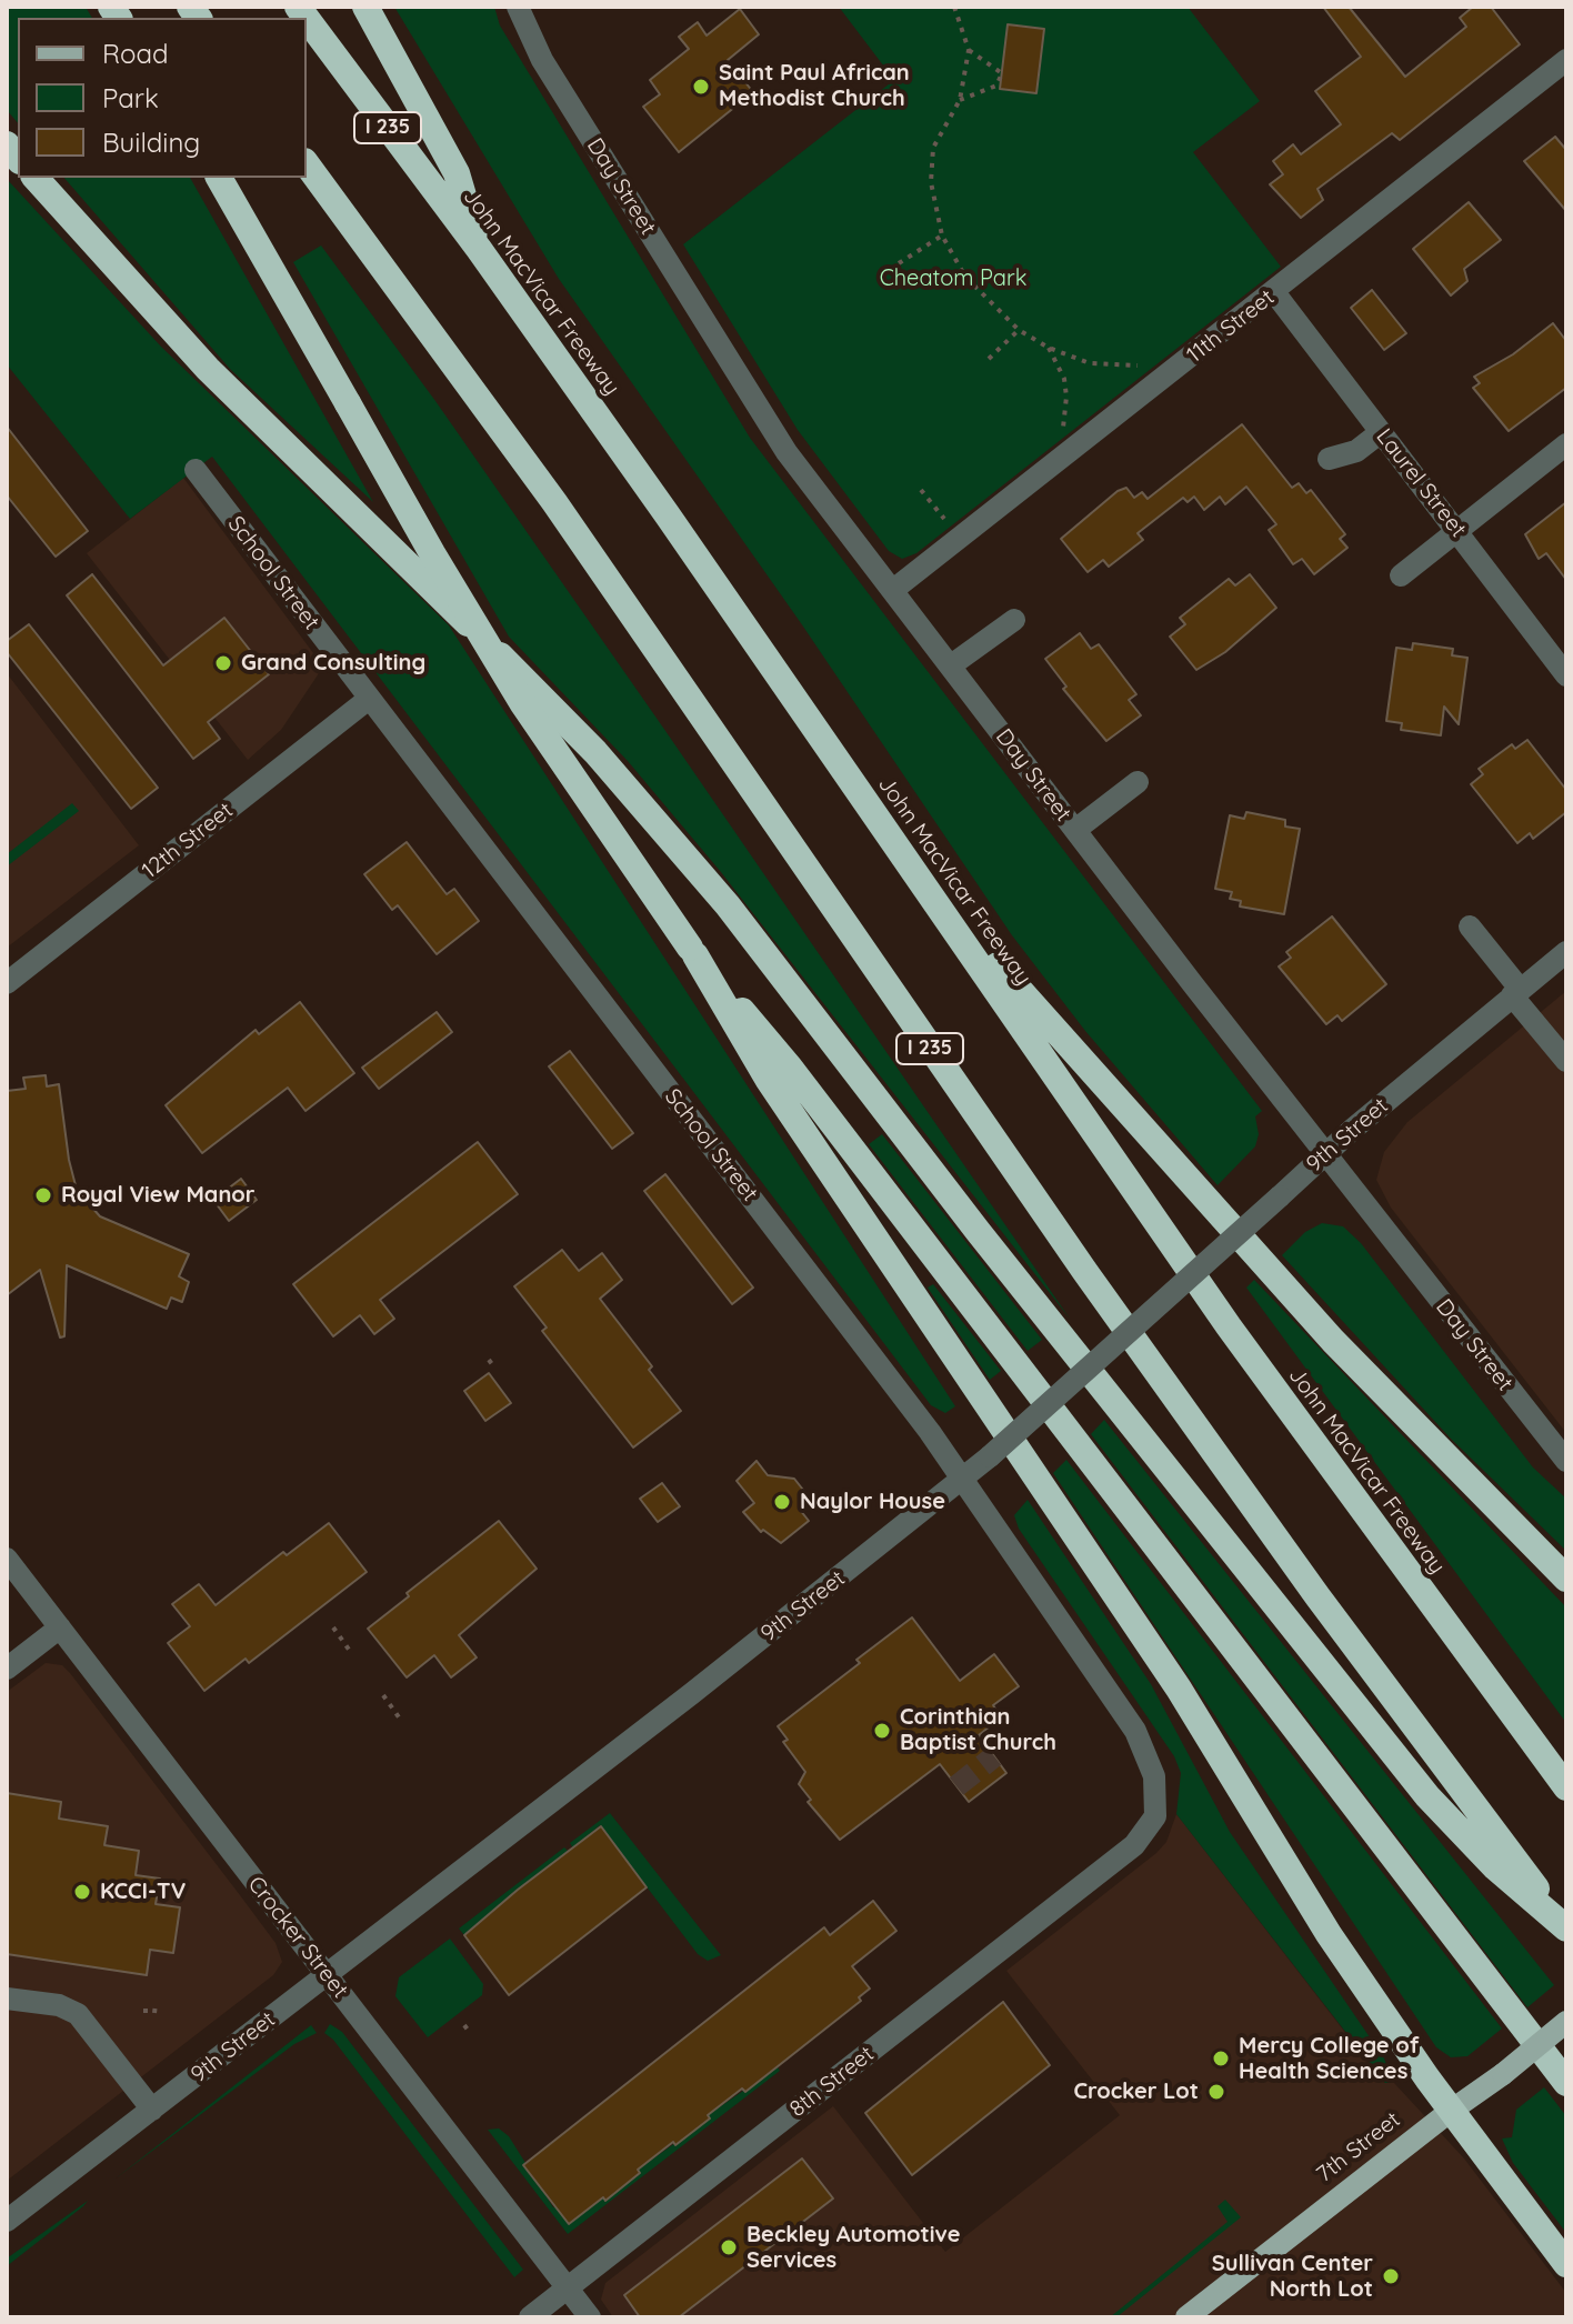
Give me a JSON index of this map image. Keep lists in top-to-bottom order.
{
  "streets": {
    "highway": ["I 235", "John MacVicar Freeway"],
    "main road": ["7th Street"],
    "street": [
      "Day Street",
      "11th Street",
      "Laurel Street",
      "School Street",
      "12th Street",
      "9th Street",
      "Crocker Street",
      "8th Street"
    ]
  },
  "crossings": [
    ["Day Street", "11th Street"],
    ["Day Street", "9th Street"],
    ["11th Street", "Laurel Street"],
    ["School Street", "12th Street"],
    ["School Street", "9th Street"],
    ["School Street", "8th Street"],
    ["9th Street", "Crocker Street"],
    ["Crocker Street", "8th Street"]
  ],
  "parks": ["Cheatom Park"],
  "places": [
    "Saint Paul African Methodist Church",
    "Grand Consulting",
    "Royal View Manor",
    "Naylor House",
    "Corinthian Baptist Church",
    "KCCI-TV",
    "Mercy College of Health Sciences",
    "Crocker Lot",
    "Beckley Automotive Services",
    "Sullivan Center North Lot"
  ],
  "legend": ["Road", "Park", "Building"]
}
